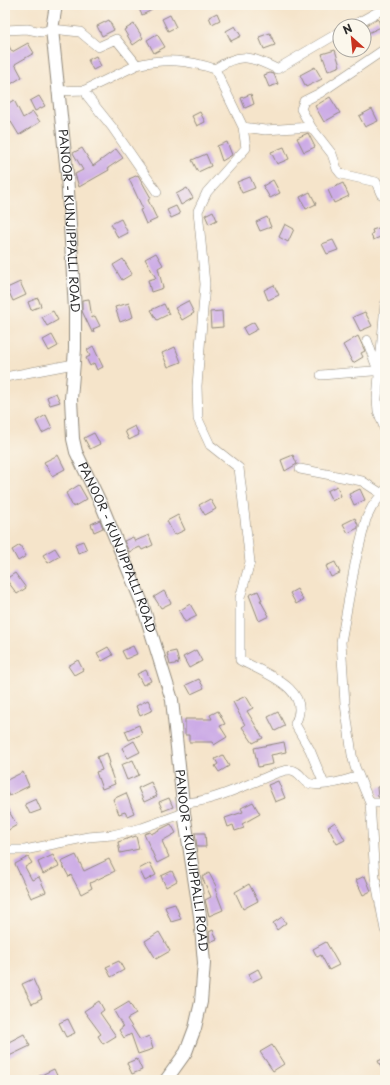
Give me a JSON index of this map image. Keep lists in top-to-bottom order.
{
  "streets": {
    "main road": ["PANOOR - KUNJIPPALLI ROAD"]
  },
  "north": "top left"
}
